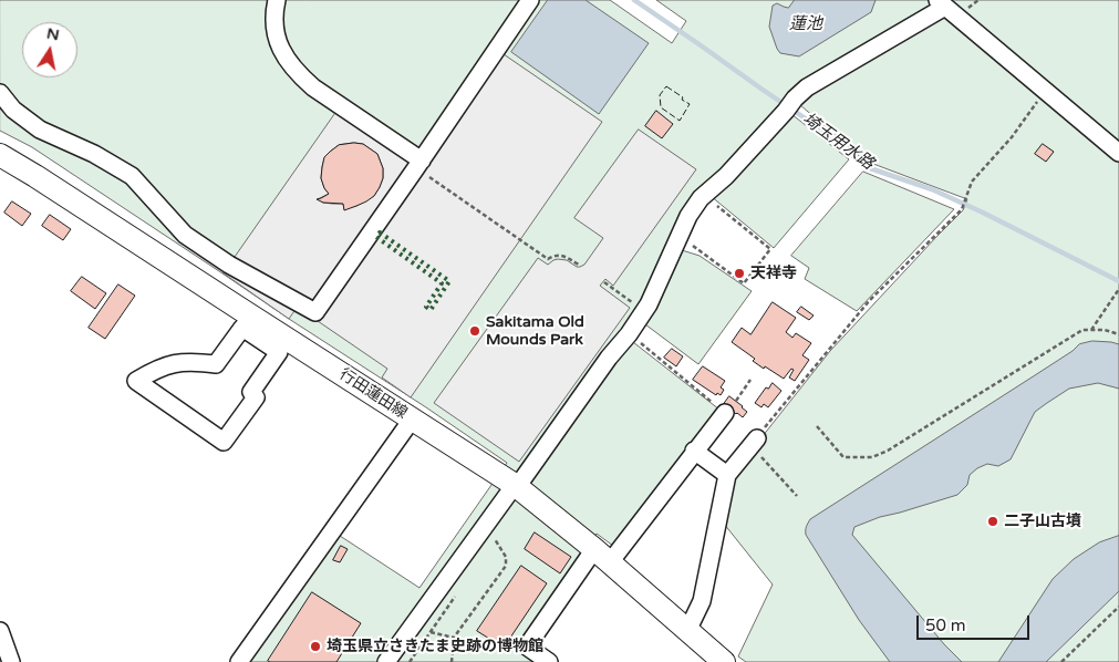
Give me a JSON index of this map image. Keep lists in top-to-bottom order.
{
  "streets": {
    "main road": ["行田蓮田線"]
  },
  "water": ["蓮池", "埼玉用水路"],
  "places": [
    "天祥寺",
    "Sakitama Old Mounds Park",
    "二子山古墳",
    "埼玉県立さきたま史跡の博物館"
  ],
  "scale_bar": "50 m",
  "north": "top"
}
